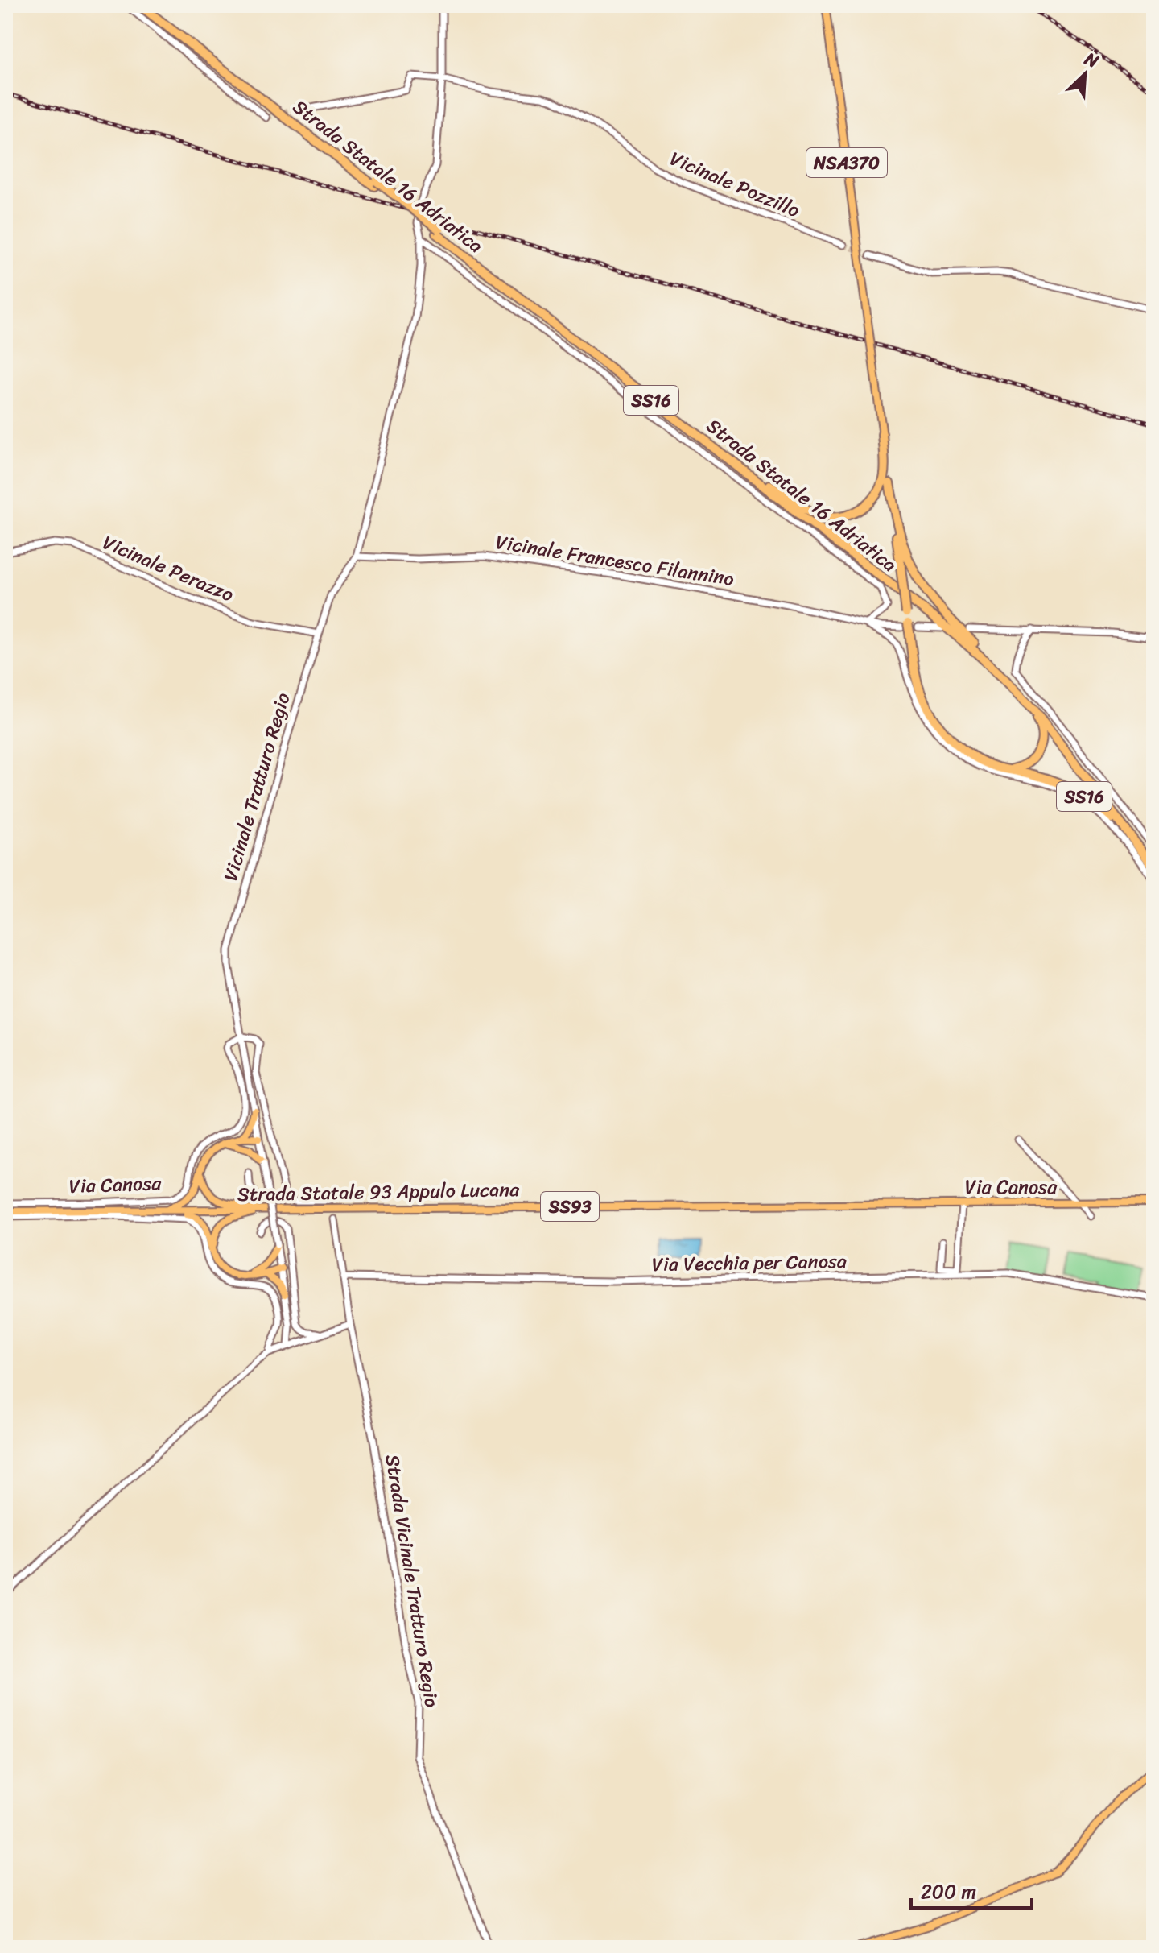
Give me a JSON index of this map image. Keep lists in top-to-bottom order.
{
  "streets": {
    "highway": ["Strada Statale 16 Adriatica", "SS16"],
    "main road": [
      "NSA370",
      "Via Canosa",
      "Strada Statale 93 Appulo Lucana",
      "SS93"
    ],
    "street": [
      "Vicinale Pozzillo",
      "Vicinale Francesco Filannino",
      "Vicinale Perazzo",
      "Vicinale Tratturo Regio",
      "Via Vecchia per Canosa",
      "Strada Vicinale Tratturo Regio"
    ]
  },
  "crossings": [
    ["NSA370", "SS16"],
    ["Strada Statale 16 Adriatica", "SS16"],
    ["Vicinale Pozzillo", "Vicinale Tratturo Regio"],
    ["SS16", "Vicinale Francesco Filannino"],
    ["Vicinale Francesco Filannino", "Vicinale Tratturo Regio"],
    ["Vicinale Perazzo", "Vicinale Tratturo Regio"],
    ["Vicinale Tratturo Regio", "Via Canosa"],
    ["Via Canosa", "Strada Statale 93 Appulo Lucana"],
    ["Via Vecchia per Canosa", "Strada Vicinale Tratturo Regio"]
  ],
  "scale_bar": "200 m",
  "north": "top right"
}
